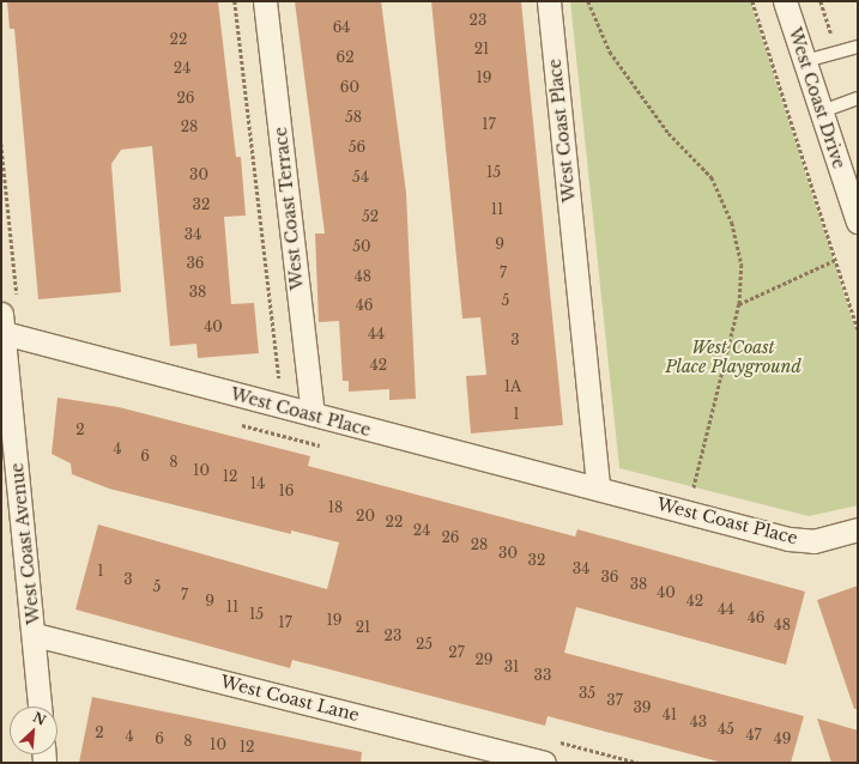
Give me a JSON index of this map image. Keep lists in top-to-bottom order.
{
  "streets": {
    "street": [
      "West Coast Drive",
      "West Coast Place",
      "West Coast Terrace",
      "West Coast Avenue",
      "West Coast Lane"
    ]
  },
  "crossings": [
    ["West Coast Place", "West Coast Terrace"],
    ["West Coast Place", "West Coast Avenue"],
    ["West Coast Avenue", "West Coast Lane"]
  ],
  "parks": ["West Coast Place Playground"],
  "house_numbers": [
    "23",
    "64",
    "22",
    "21",
    "62",
    "24",
    "19",
    "60",
    "26",
    "58",
    "17",
    "28",
    "56",
    "15",
    "30",
    "54",
    "32",
    "11",
    "52",
    "34",
    "9",
    "50",
    "36",
    "7",
    "48",
    "38",
    "5",
    "46",
    "40",
    "44",
    "3",
    "42",
    "1A",
    "1",
    "2",
    "4",
    "6",
    "8",
    "10",
    "12",
    "14",
    "16",
    "18",
    "20",
    "22",
    "24",
    "26",
    "28",
    "30",
    "32",
    "34",
    "1",
    "36",
    "3",
    "38",
    "5",
    "40",
    "7",
    "9",
    "42",
    "11",
    "44",
    "15",
    "46",
    "19",
    "17",
    "48",
    "21",
    "23",
    "25",
    "27",
    "29",
    "31",
    "33",
    "35",
    "37",
    "39",
    "41",
    "43",
    "45",
    "2",
    "47",
    "4",
    "6",
    "49",
    "8",
    "10",
    "12"
  ],
  "north": "top right"
}
